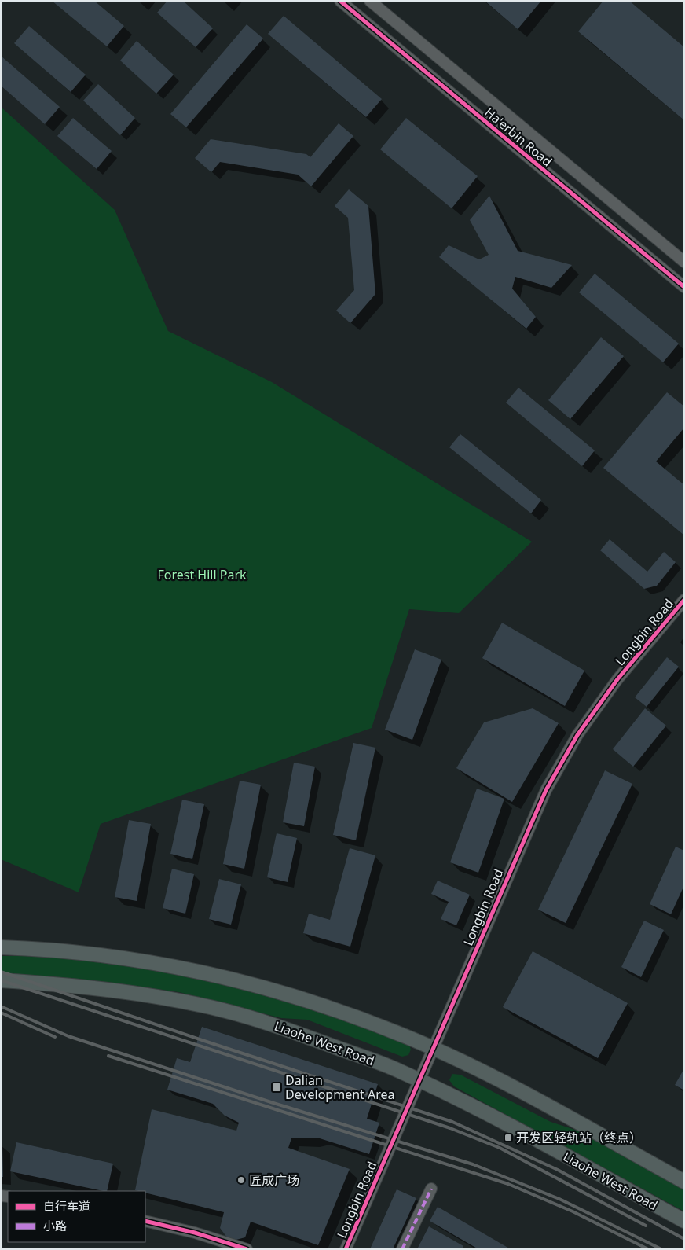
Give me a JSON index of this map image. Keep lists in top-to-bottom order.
{
  "streets": {
    "main road": ["Liaohe West Road"],
    "street": ["Ha'erbin Road", "Longbin Road"]
  },
  "crossings": [
    ["Longbin Road", "Liaohe West Road"]
  ],
  "parks": ["Forest Hill Park"],
  "places": {
    "transit": ["Dalian Development Area", "开发区轻轨站（终点）"],
    "other": ["匠成广场"]
  },
  "legend": ["自行车道", "小路"]
}
